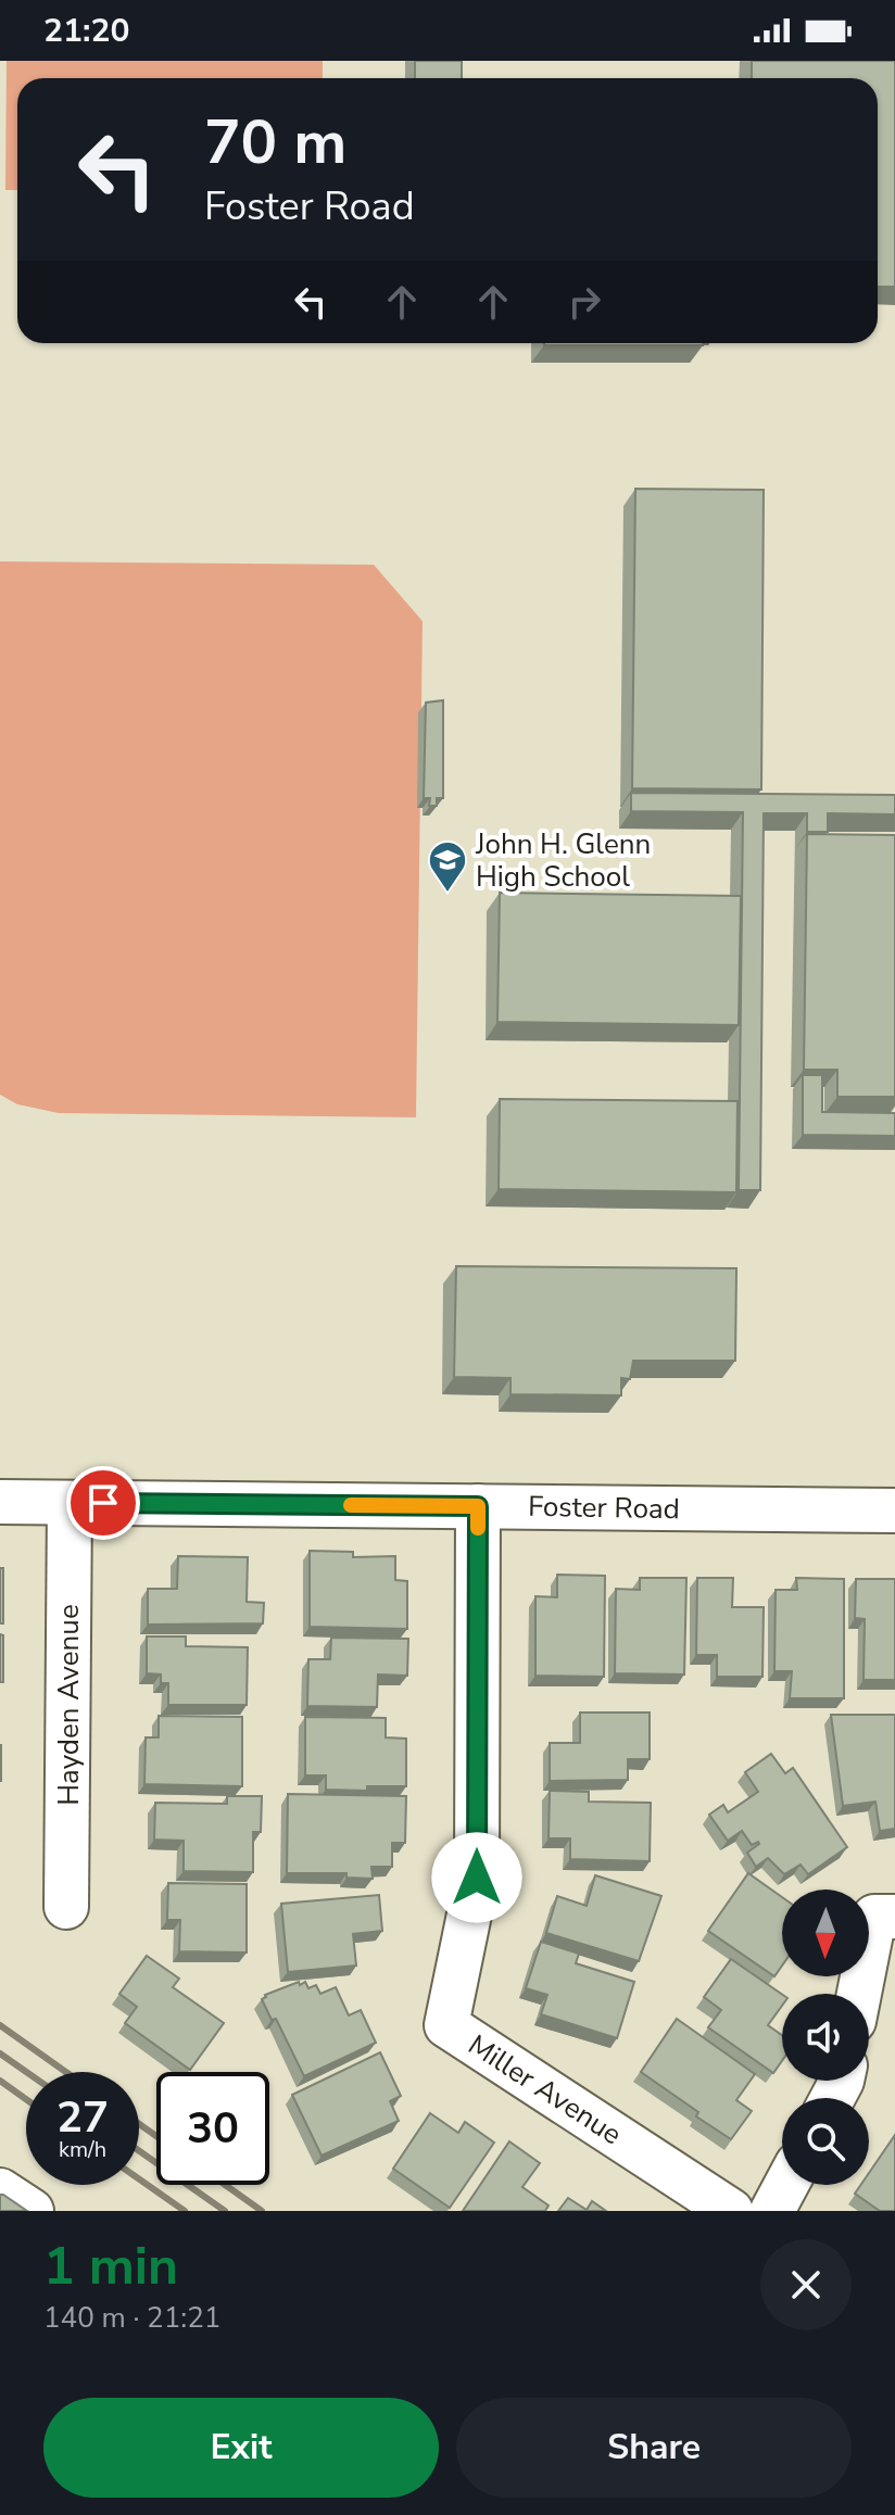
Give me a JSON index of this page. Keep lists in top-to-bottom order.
{
  "streets": {
    "street": ["Foster Road", "Hayden Avenue", "Miller Avenue"]
  },
  "crossings": [
    ["Foster Road", "Hayden Avenue"],
    ["Foster Road", "Miller Avenue"]
  ],
  "places": {
    "school or university": ["John H. Glenn High School"]
  },
  "north": "bottom",
  "page": {
    "status": "21:20",
    "turn": ["70 m", "Foster Road"],
    "speed": "27 km/h",
    "limit": "30",
    "heading": ["1 min", "140 m · 21:21"],
    "buttons": ["Exit", "Share"]
  }
}
